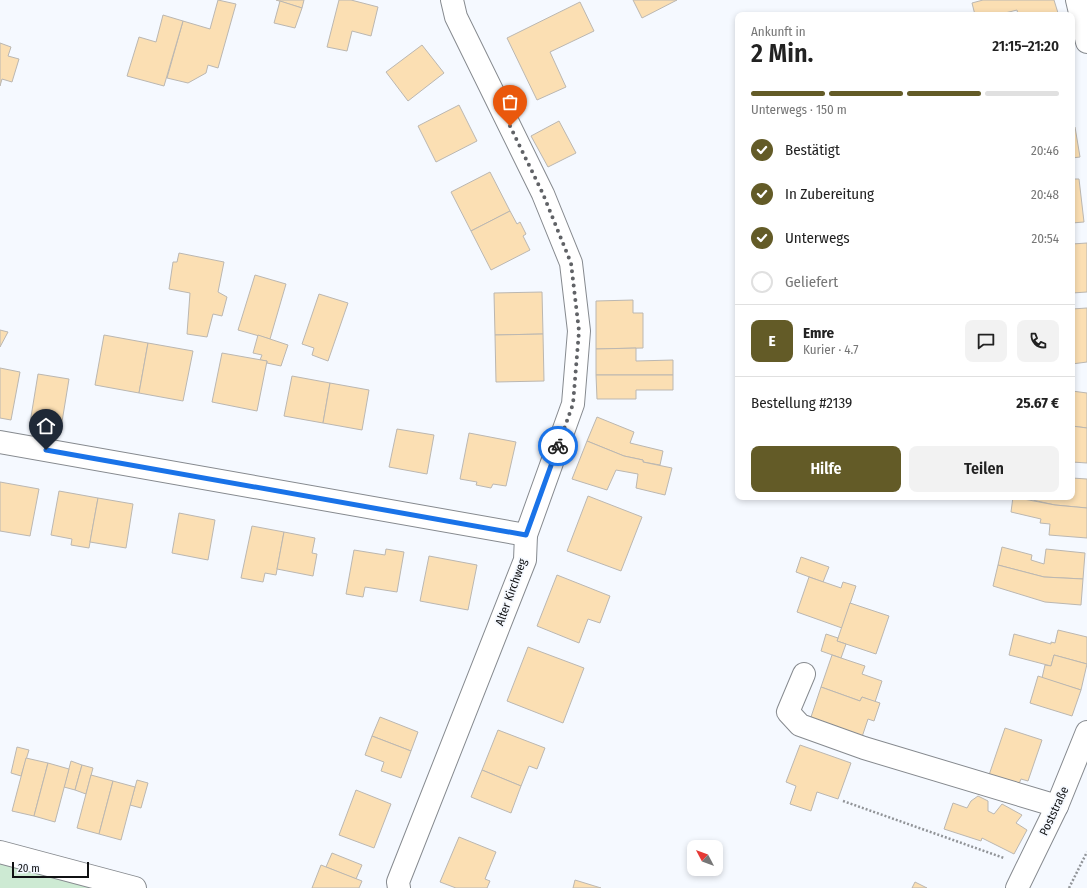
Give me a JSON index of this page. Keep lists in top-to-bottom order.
{
  "streets": {
    "street": ["Alter Kirchweg", "Poststraße"]
  },
  "scale_bar": "20 m",
  "north": "top left",
  "page": {
    "heading": ["2 Min.", "Ankunft in", "21:15–21:20"],
    "panel": [
      "Emre",
      "Kurier · 4.7",
      "Bestellung #2139",
      "25.67 €"
    ],
    "bar": "Unterwegs · 150 m",
    "list": [
      ["Bestätigt", "20:46"],
      ["In Zubereitung", "20:48"],
      ["Unterwegs", "20:54"],
      "Geliefert"
    ],
    "round": "E",
    "buttons": ["Hilfe", "Teilen"],
    "scale": "20 m"
  }
}
